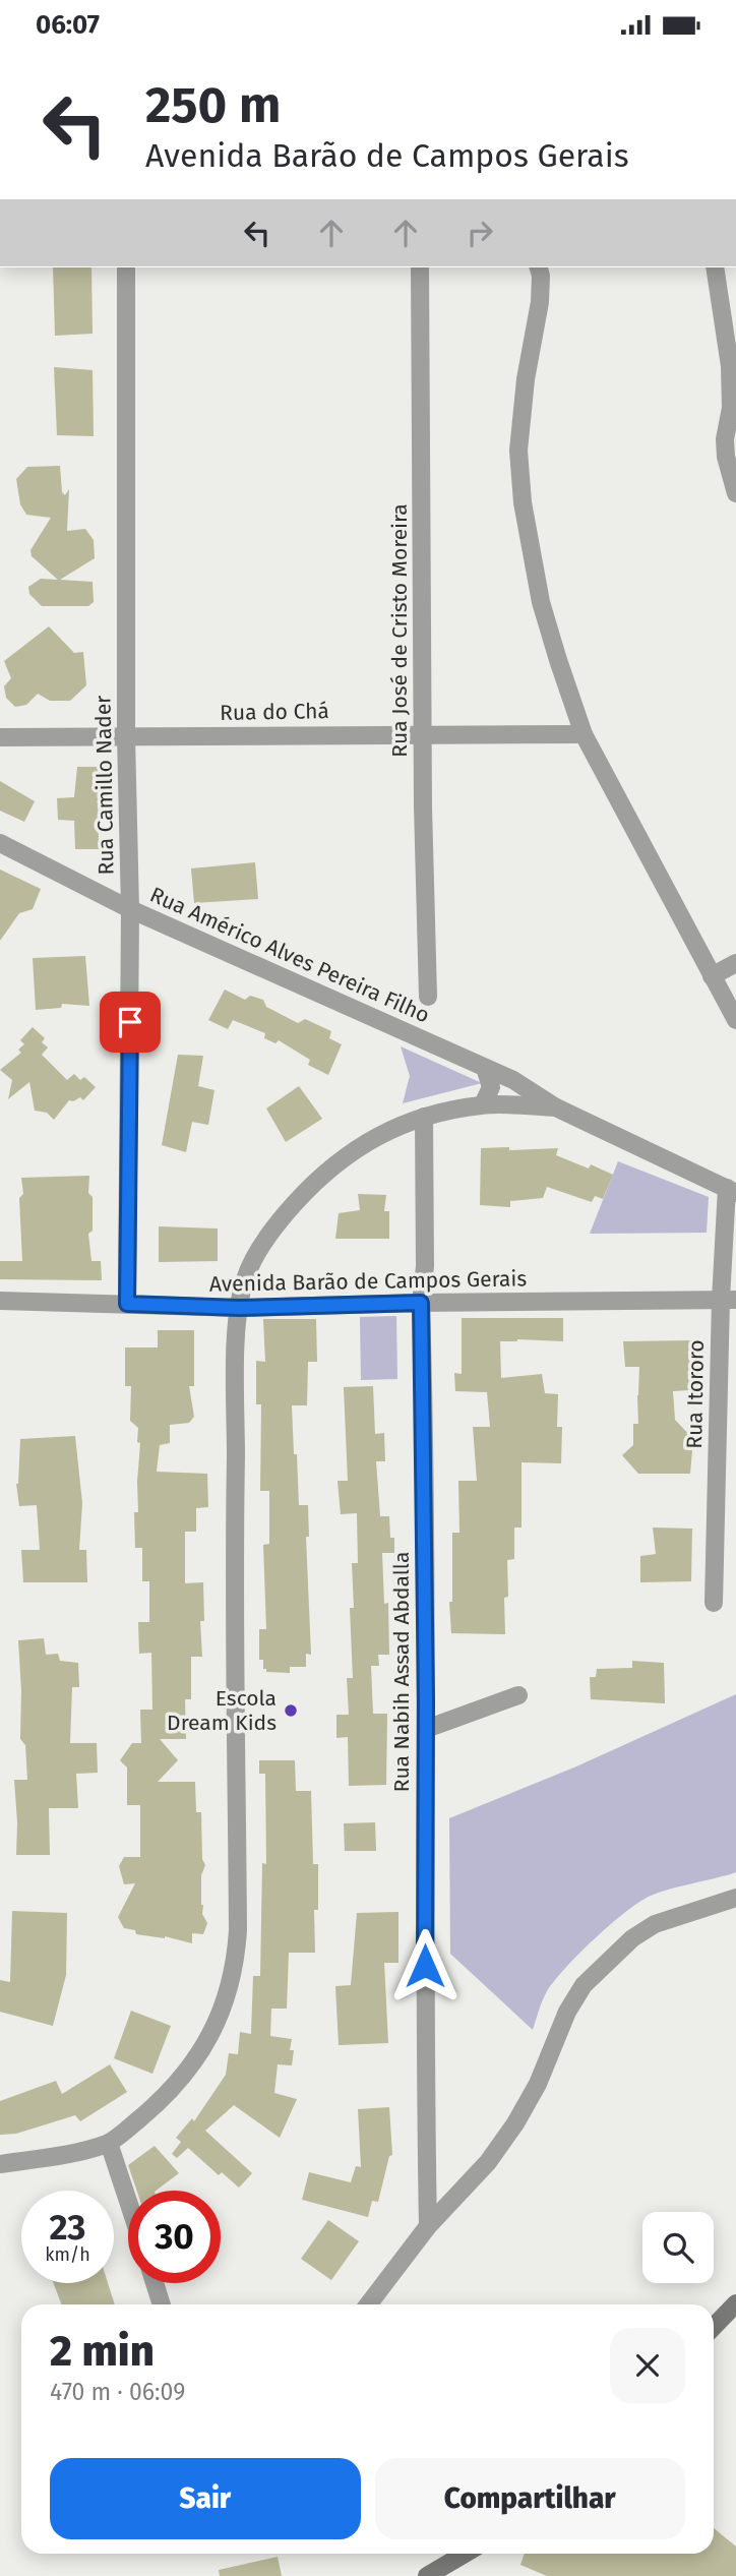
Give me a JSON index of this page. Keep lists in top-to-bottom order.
{
  "streets": {
    "street": [
      "Rua José de Cristo Moreira",
      "Rua do Chá",
      "Rua Camillo Nader",
      "Rua Américo Alves Pereira Filho",
      "Avenida Barão de Campos Gerais",
      "Rua Itororo",
      "Rua Nabih Assad Abdalla"
    ]
  },
  "crossings": [
    ["Rua José de Cristo Moreira", "Rua do Chá"],
    ["Rua do Chá", "Rua Camillo Nader"],
    ["Rua Camillo Nader", "Rua Américo Alves Pereira Filho"],
    ["Rua Camillo Nader", "Avenida Barão de Campos Gerais"],
    ["Rua Américo Alves Pereira Filho", "Rua Itororo"],
    ["Avenida Barão de Campos Gerais", "Rua Itororo"],
    ["Avenida Barão de Campos Gerais", "Rua Nabih Assad Abdalla"]
  ],
  "places": ["Escola Dream Kids"],
  "page": {
    "status": "06:07",
    "turn": ["250 m", "Avenida Barão de Campos Gerais"],
    "speed": "23 km/h",
    "limit": "30",
    "heading": ["2 min", "470 m · 06:09"],
    "buttons": ["Sair", "Compartilhar"]
  }
}
